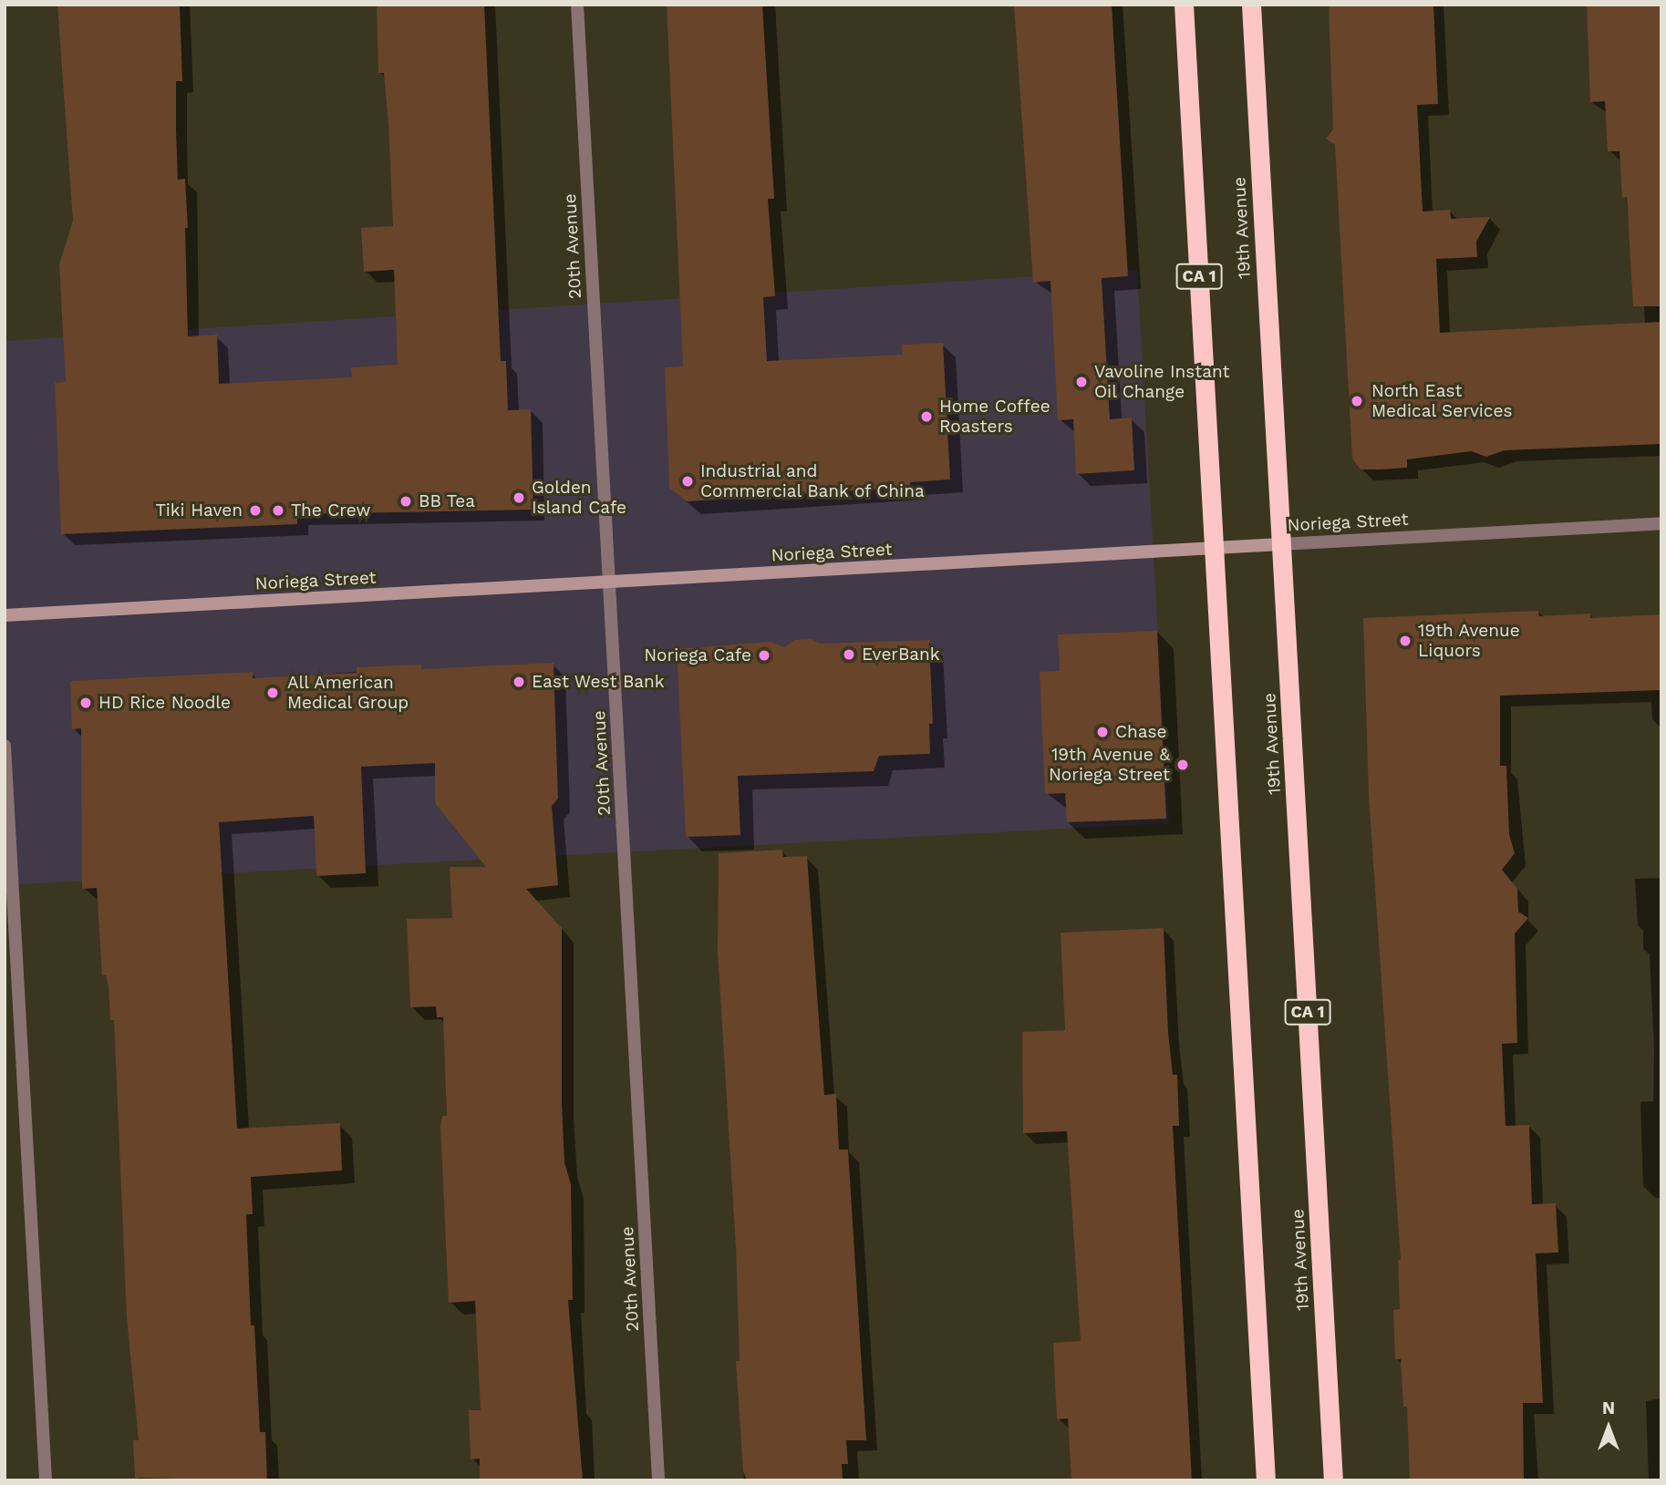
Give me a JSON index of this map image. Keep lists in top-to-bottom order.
{
  "streets": {
    "highway": ["19th Avenue", "CA 1"],
    "street": ["20th Avenue", "Noriega Street"]
  },
  "crossings": [
    ["19th Avenue", "Noriega Street"],
    ["20th Avenue", "Noriega Street"],
    ["CA 1", "Noriega Street"]
  ],
  "places": [
    "Vavoline Instant Oil Change",
    "North East Medical Services",
    "Home Coffee Roasters",
    "Industrial and Commercial Bank of China",
    "Golden Island Cafe",
    "BB Tea",
    "Tiki Haven",
    "The Crew",
    "19th Avenue Liquors",
    "EverBank",
    "Noriega Cafe",
    "East West Bank",
    "All American Medical Group",
    "HD Rice Noodle",
    "Chase",
    "19th Avenue & Noriega Street"
  ],
  "north": "top"
}
